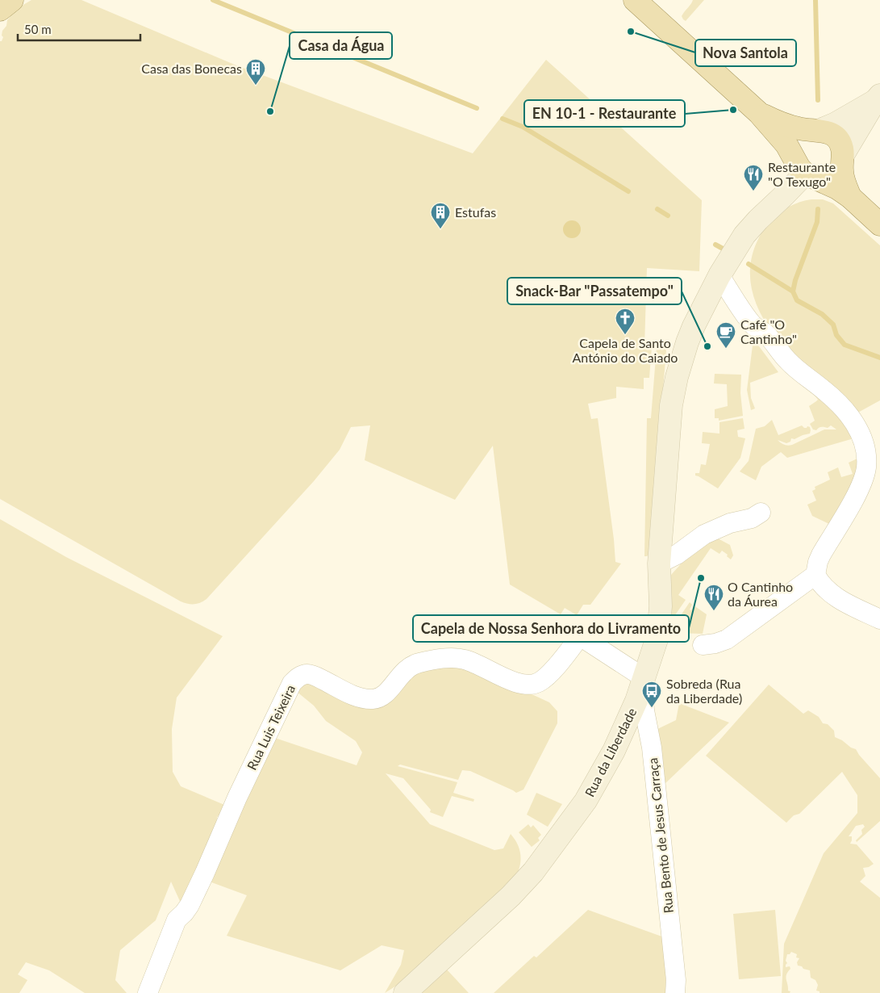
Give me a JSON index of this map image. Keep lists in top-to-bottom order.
{
  "streets": {
    "street": ["Rua Luis Teixeira", "Rua da Liberdade", "Rua Bento de Jesus Carraça"]
  },
  "crossings": [
    ["Rua Luis Teixeira", "Rua da Liberdade"],
    ["Rua Luis Teixeira", "Rua Bento de Jesus Carraça"],
    ["Rua da Liberdade", "Rua Bento de Jesus Carraça"]
  ],
  "places": {
    "other": [
      "Nova Santola",
      "EN 10-1 - Restaurante",
      "Casa da Água",
      "Snack-Bar \"Passatempo\"",
      "Capela de Nossa Senhora do Livramento"
    ],
    "building": ["Casa das Bonecas", "Estufas"],
    "restaurant": ["Restaurante \"O Texugo\"", "O Cantinho da Áurea"],
    "church": ["Capela de Santo António do Caiado"],
    "cafe": ["Café \"O Cantinho\""],
    "bus stop": ["Sobreda (Rua da Liberdade)"]
  },
  "scale_bar": "50 m"
}
